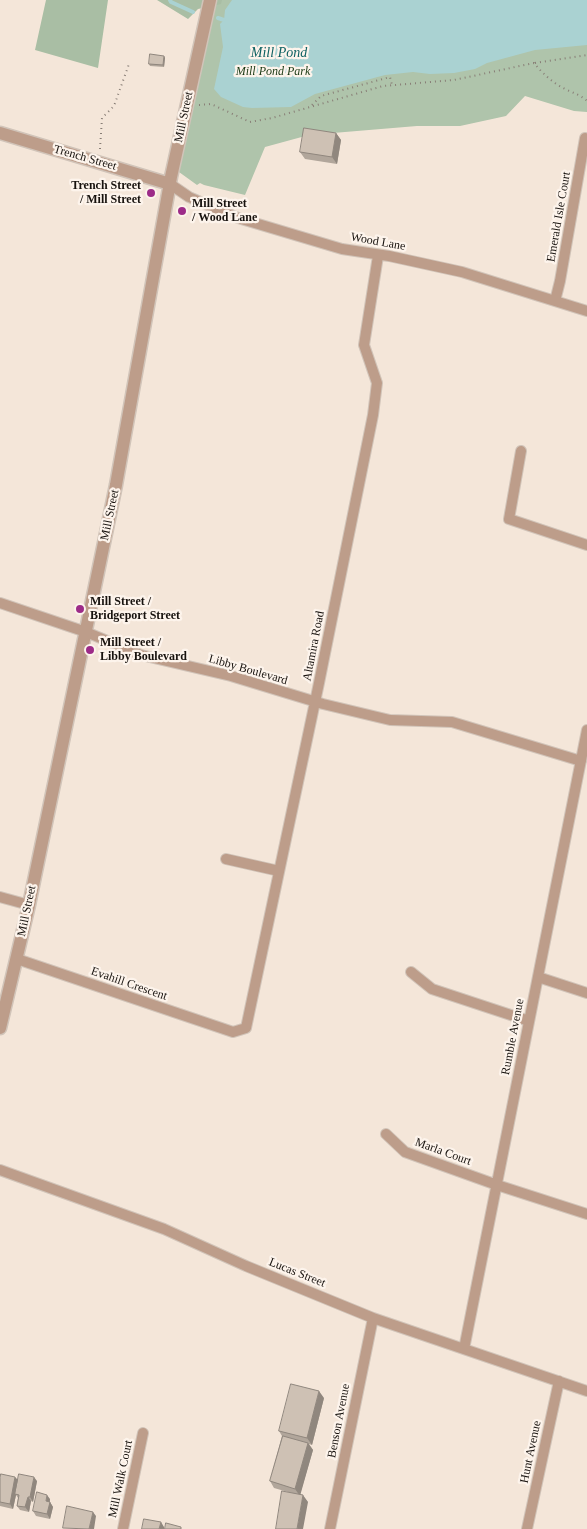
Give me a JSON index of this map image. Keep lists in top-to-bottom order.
{
  "streets": {
    "street": [
      "Mill Street",
      "Trench Street",
      "Emerald Isle Court",
      "Wood Lane",
      "Altamira Road",
      "Libby Boulevard",
      "Evahill Crescent",
      "Rumble Avenue",
      "Marla Court",
      "Lucas Street",
      "Benson Avenue",
      "Hunt Avenue",
      "Mill Walk Court"
    ]
  },
  "crossings": [
    ["Mill Street", "Trench Street"],
    ["Mill Street", "Wood Lane"],
    ["Mill Street", "Libby Boulevard"],
    ["Mill Street", "Evahill Crescent"],
    ["Trench Street", "Wood Lane"],
    ["Emerald Isle Court", "Wood Lane"],
    ["Wood Lane", "Altamira Road"],
    ["Altamira Road", "Libby Boulevard"],
    ["Altamira Road", "Evahill Crescent"],
    ["Libby Boulevard", "Rumble Avenue"],
    ["Rumble Avenue", "Marla Court"],
    ["Rumble Avenue", "Lucas Street"],
    ["Lucas Street", "Benson Avenue"],
    ["Lucas Street", "Hunt Avenue"]
  ],
  "water": ["Mill Pond"],
  "parks": ["Mill Pond Park"],
  "places": [
    "Trench Street / Mill Street",
    "Mill Street / Wood Lane",
    "Mill Street / Bridgeport Street",
    "Mill Street / Libby Boulevard"
  ]
}
